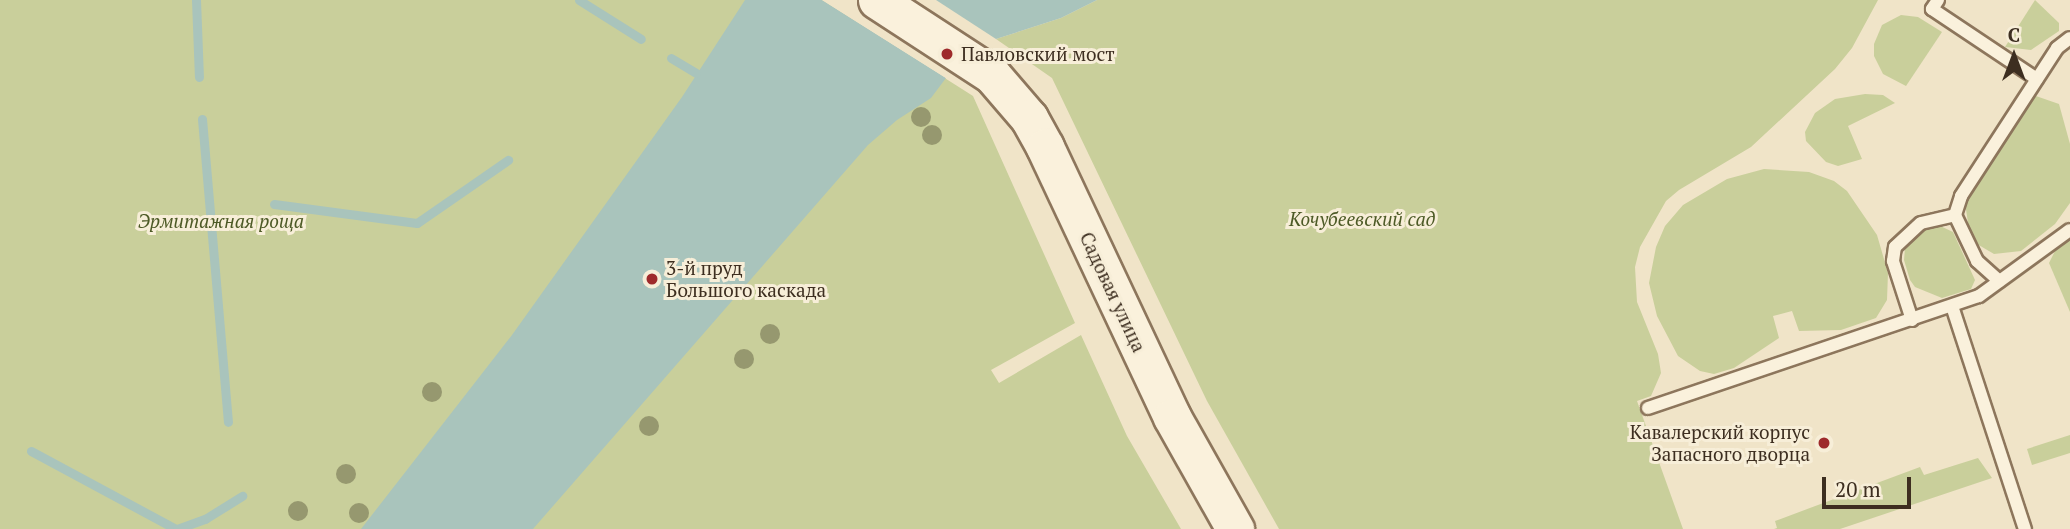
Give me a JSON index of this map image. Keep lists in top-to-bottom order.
{
  "streets": {
    "main road": ["Садовая улица"]
  },
  "parks": ["Кочубеевский сад", "Эрмитажная роща"],
  "places": ["Павловский мост", "3-й пруд Большого каскада", "Кавалерский корпус Запасного дворца"],
  "scale_bar": "20 m",
  "north": "top"
}
